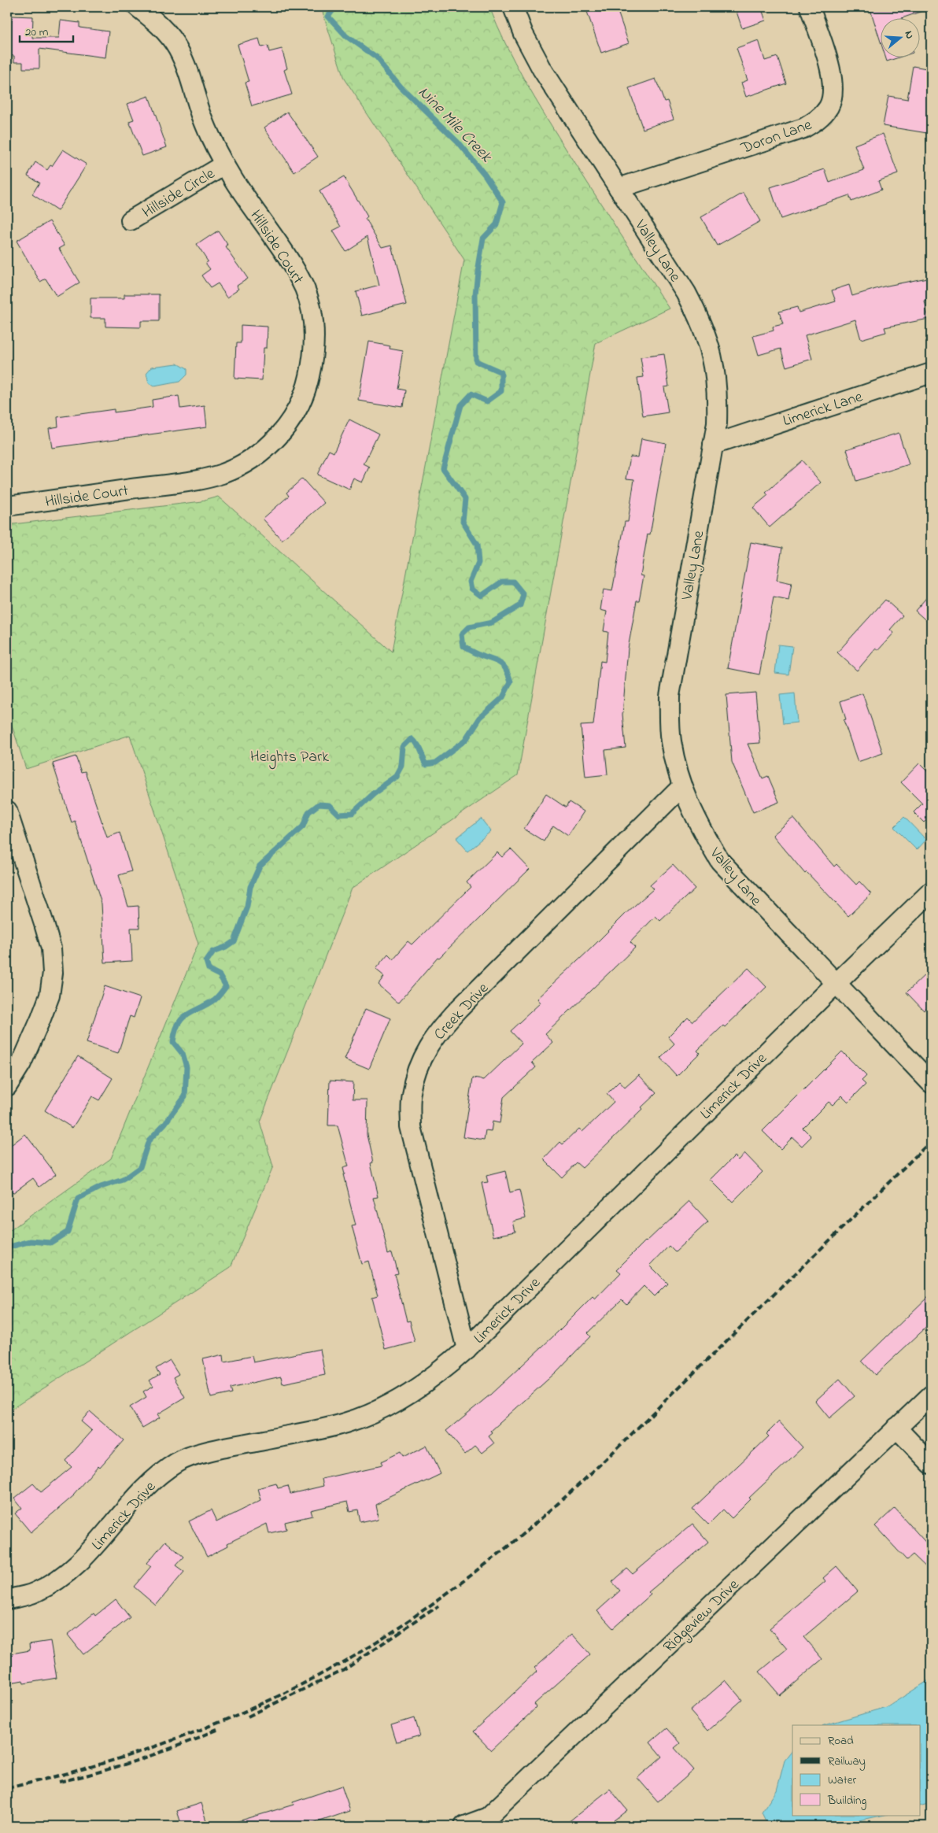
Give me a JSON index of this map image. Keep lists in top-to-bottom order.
{
  "streets": {
    "street": [
      "Doron Lane",
      "Hillside Circle",
      "Hillside Court",
      "Valley Lane",
      "Limerick Lane",
      "Creek Drive",
      "Limerick Drive",
      "Ridgeview Drive"
    ]
  },
  "crossings": [
    ["Doron Lane", "Valley Lane"],
    ["Hillside Circle", "Hillside Court"],
    ["Valley Lane", "Limerick Lane"],
    ["Valley Lane", "Creek Drive"],
    ["Valley Lane", "Limerick Drive"],
    ["Creek Drive", "Limerick Drive"]
  ],
  "water": ["Nine Mile Creek"],
  "parks": ["Heights Park"],
  "legend": [
    "Road",
    "Railway",
    "Water",
    "Building"
  ],
  "scale_bar": "20 m",
  "north": "right"
}
